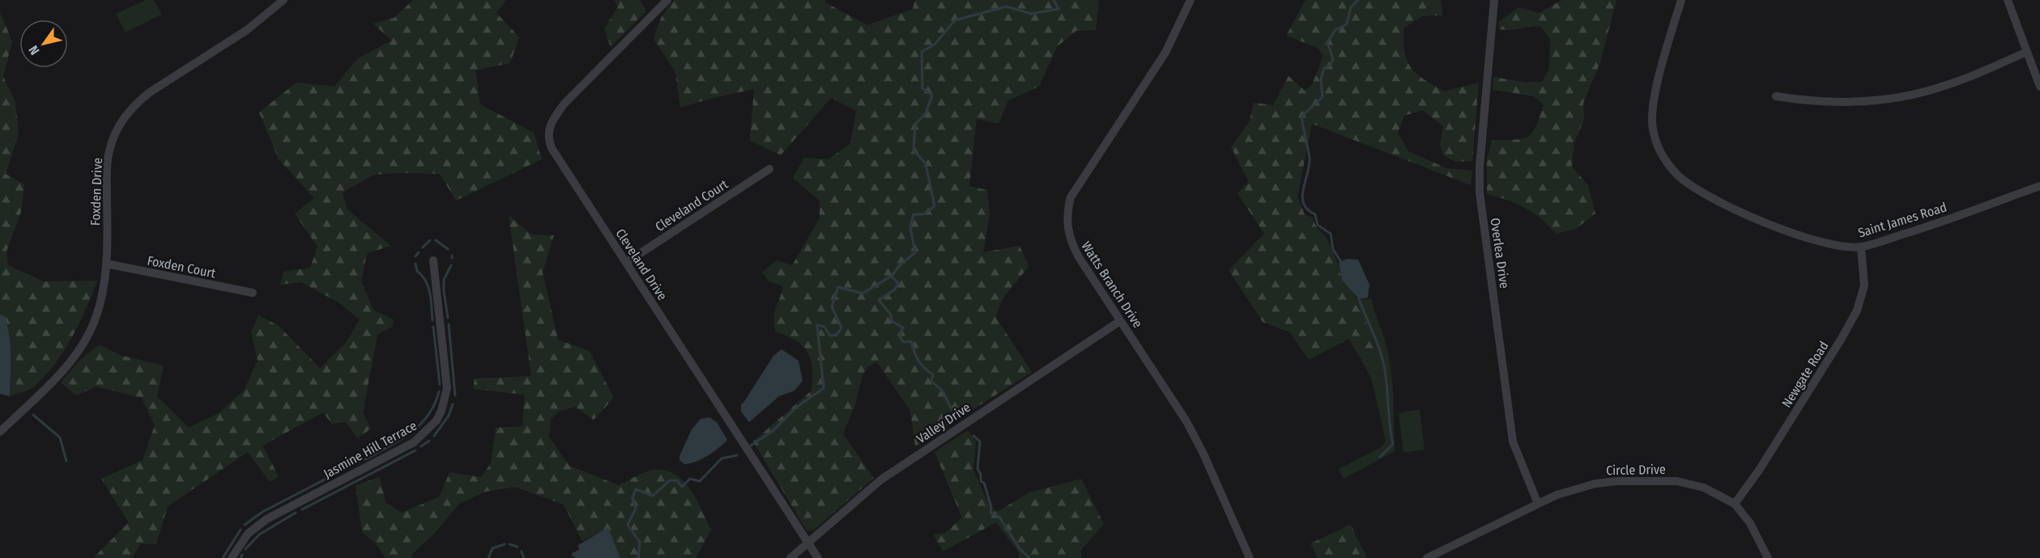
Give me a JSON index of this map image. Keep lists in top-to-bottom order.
{
  "streets": {
    "street": [
      "Foxden Drive",
      "Cleveland Court",
      "Saint James Road",
      "Overlea Drive",
      "Cleveland Drive",
      "Foxden Court",
      "Watts Branch Drive",
      "Newgate Road",
      "Valley Drive",
      "Jasmine Hill Terrace",
      "Circle Drive"
    ]
  },
  "crossings": [
    ["Foxden Drive", "Foxden Court"],
    ["Cleveland Court", "Cleveland Drive"],
    ["Saint James Road", "Newgate Road"],
    ["Overlea Drive", "Circle Drive"],
    ["Cleveland Drive", "Valley Drive"],
    ["Watts Branch Drive", "Valley Drive"],
    ["Newgate Road", "Circle Drive"]
  ],
  "north": "bottom left"
}
